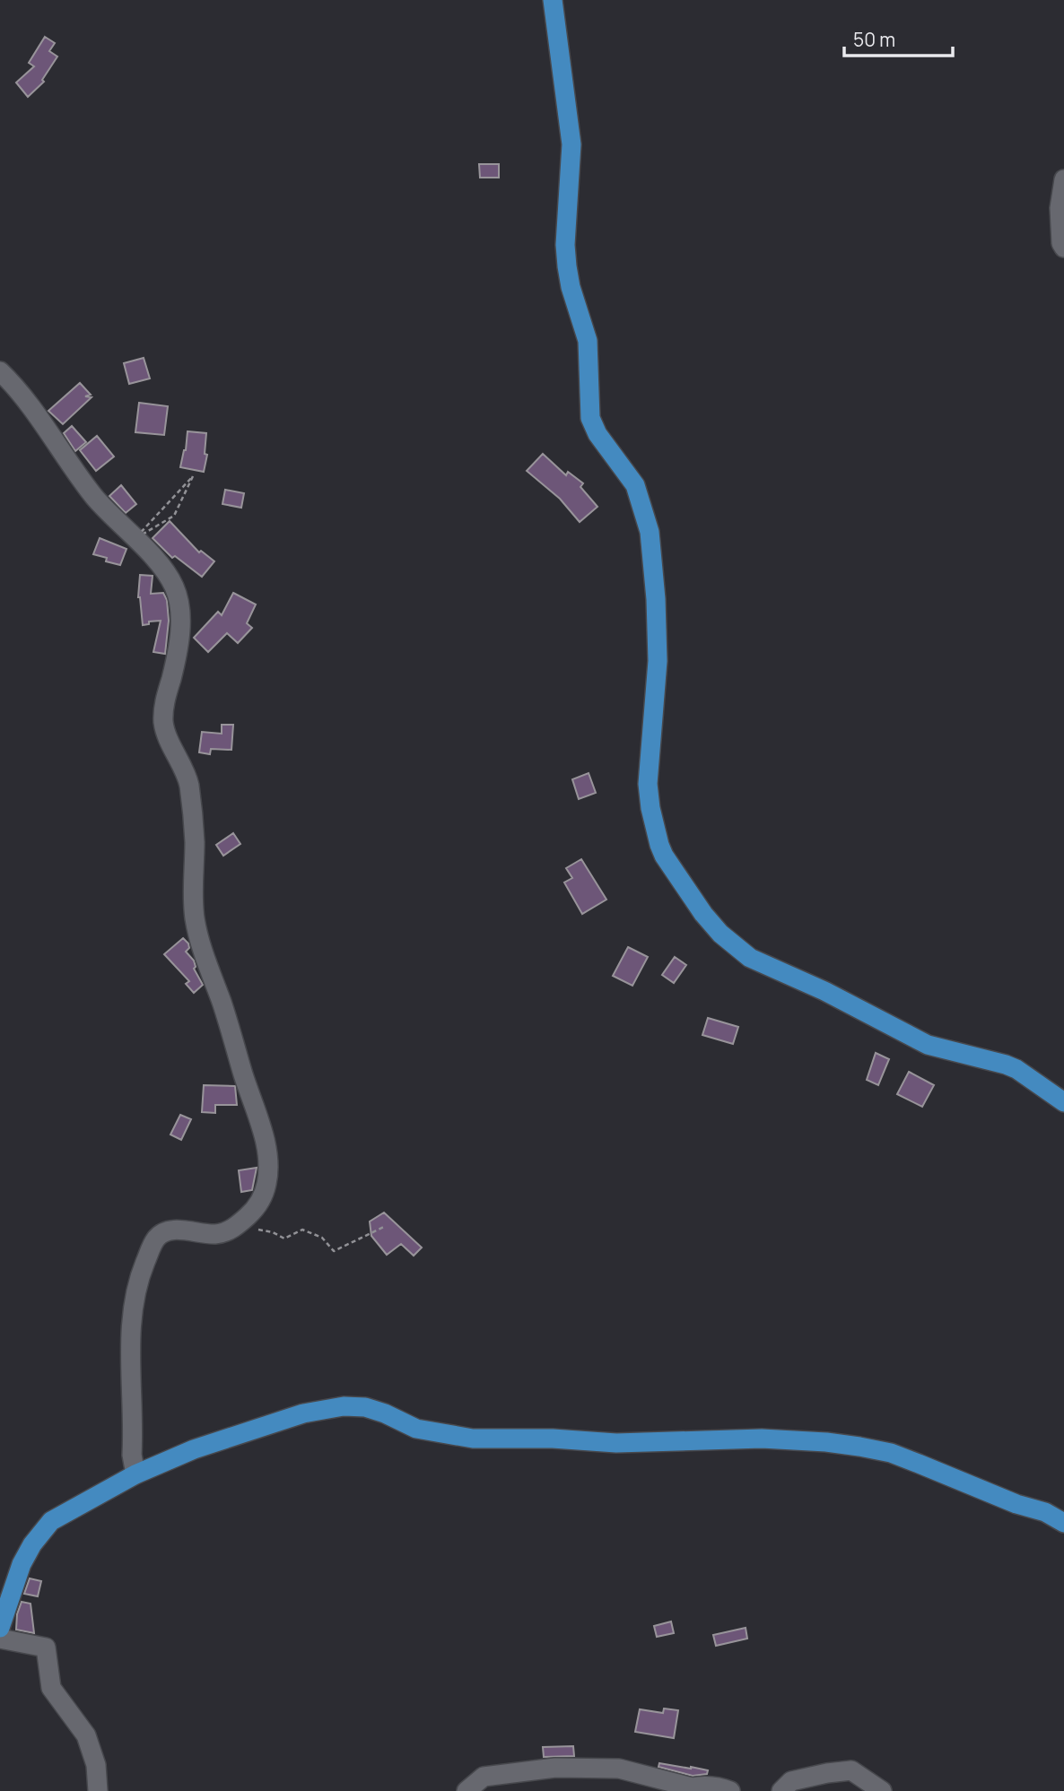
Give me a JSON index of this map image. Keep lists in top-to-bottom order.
{
  "scale_bar": "50 m"
}
